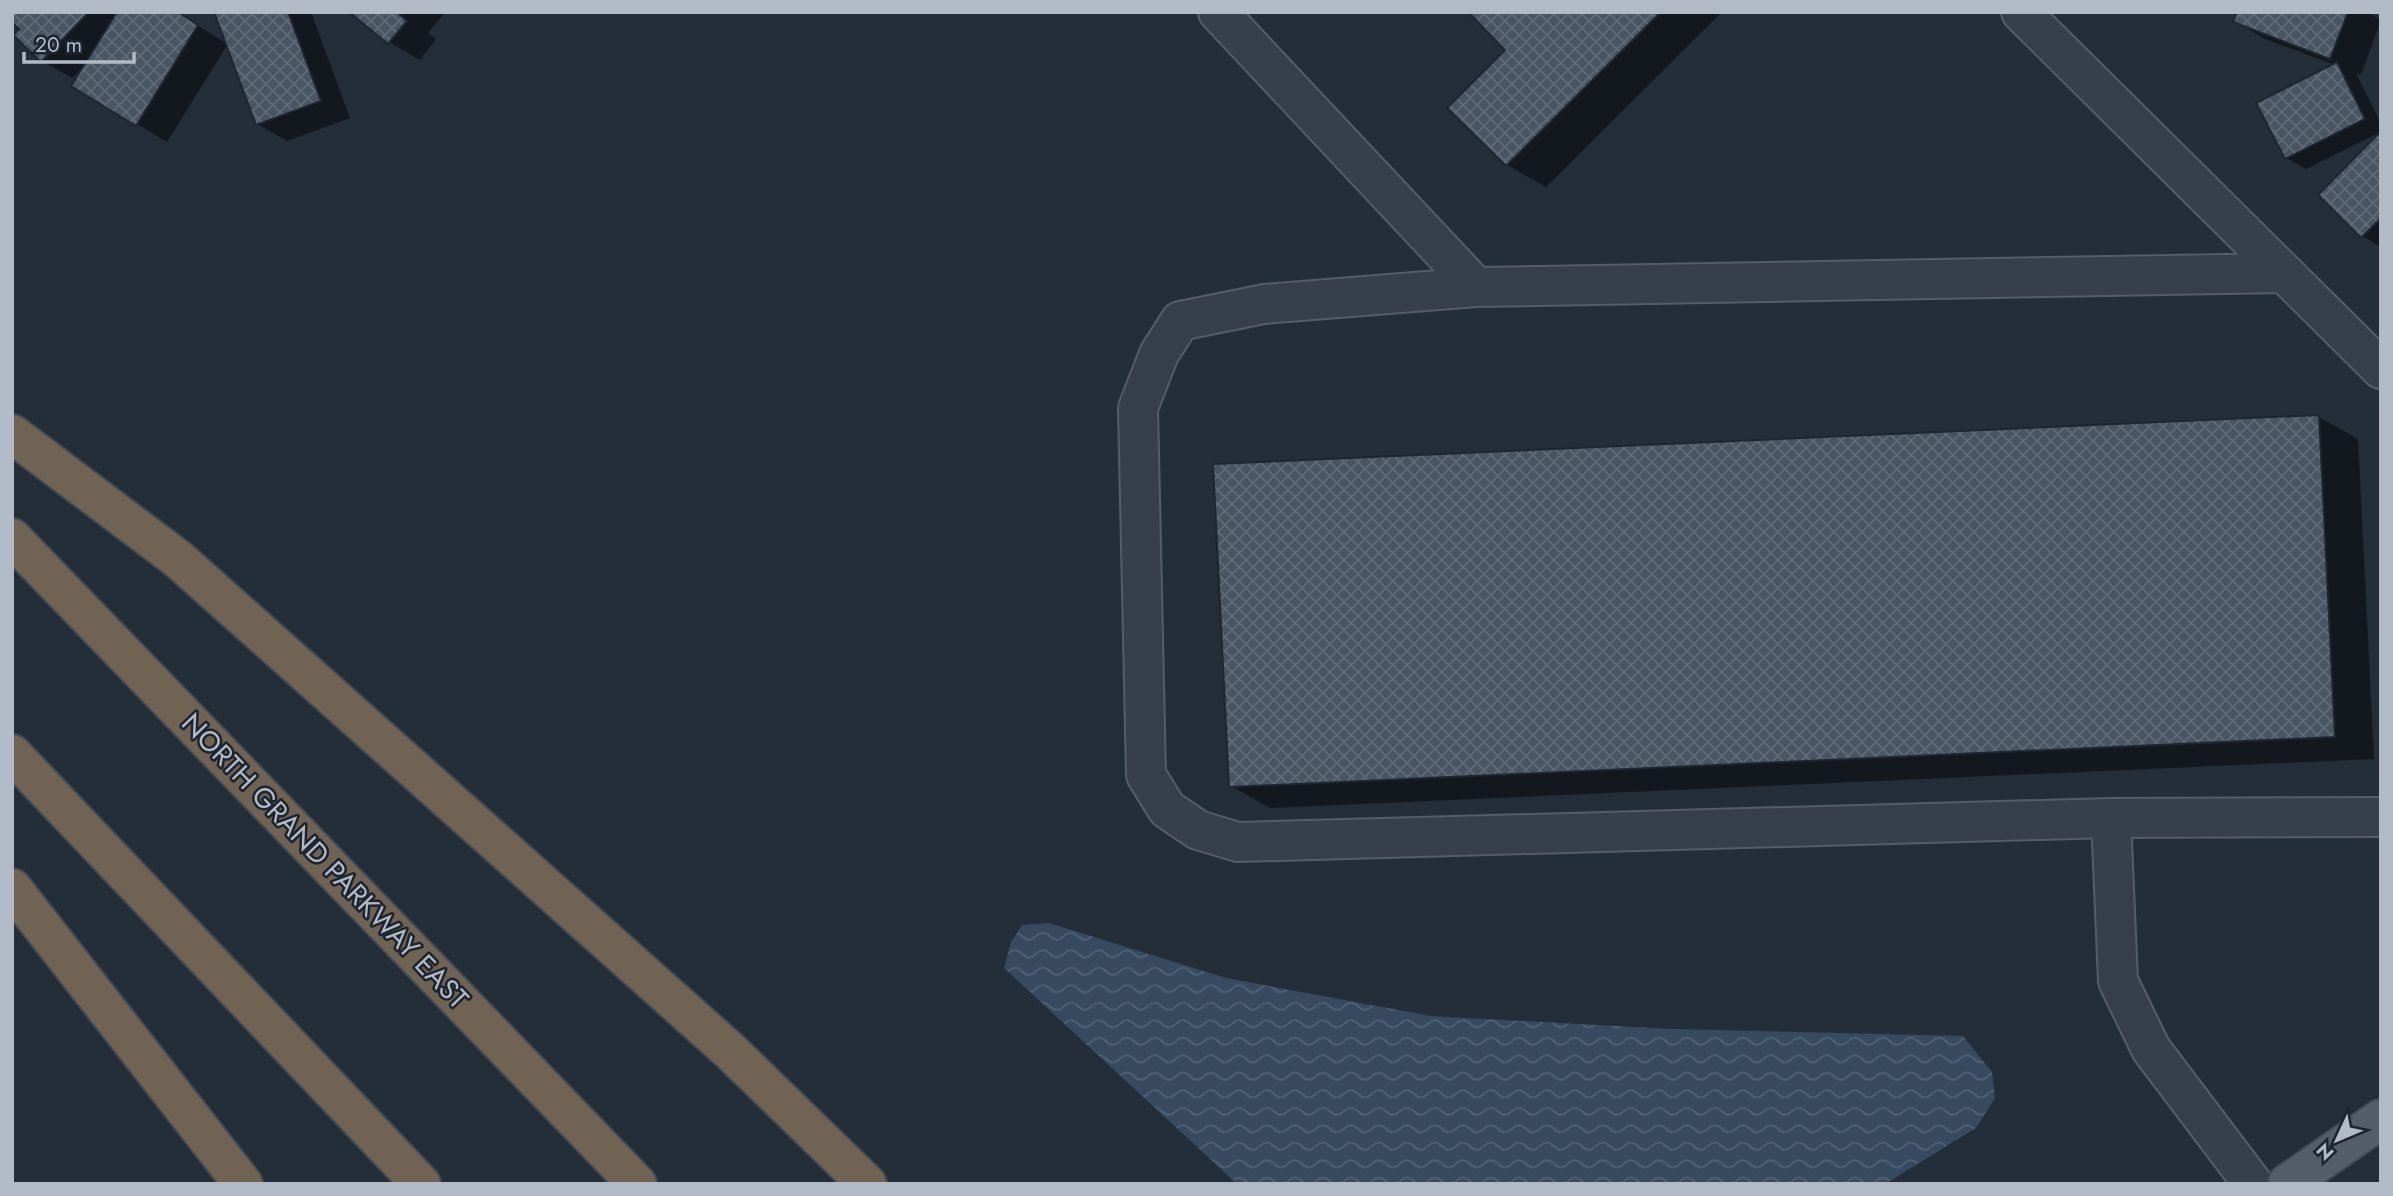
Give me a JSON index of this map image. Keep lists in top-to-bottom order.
{
  "streets": {
    "highway": ["NORTH GRAND PARKWAY EAST"]
  },
  "scale_bar": "20 m",
  "north": "bottom left"
}
